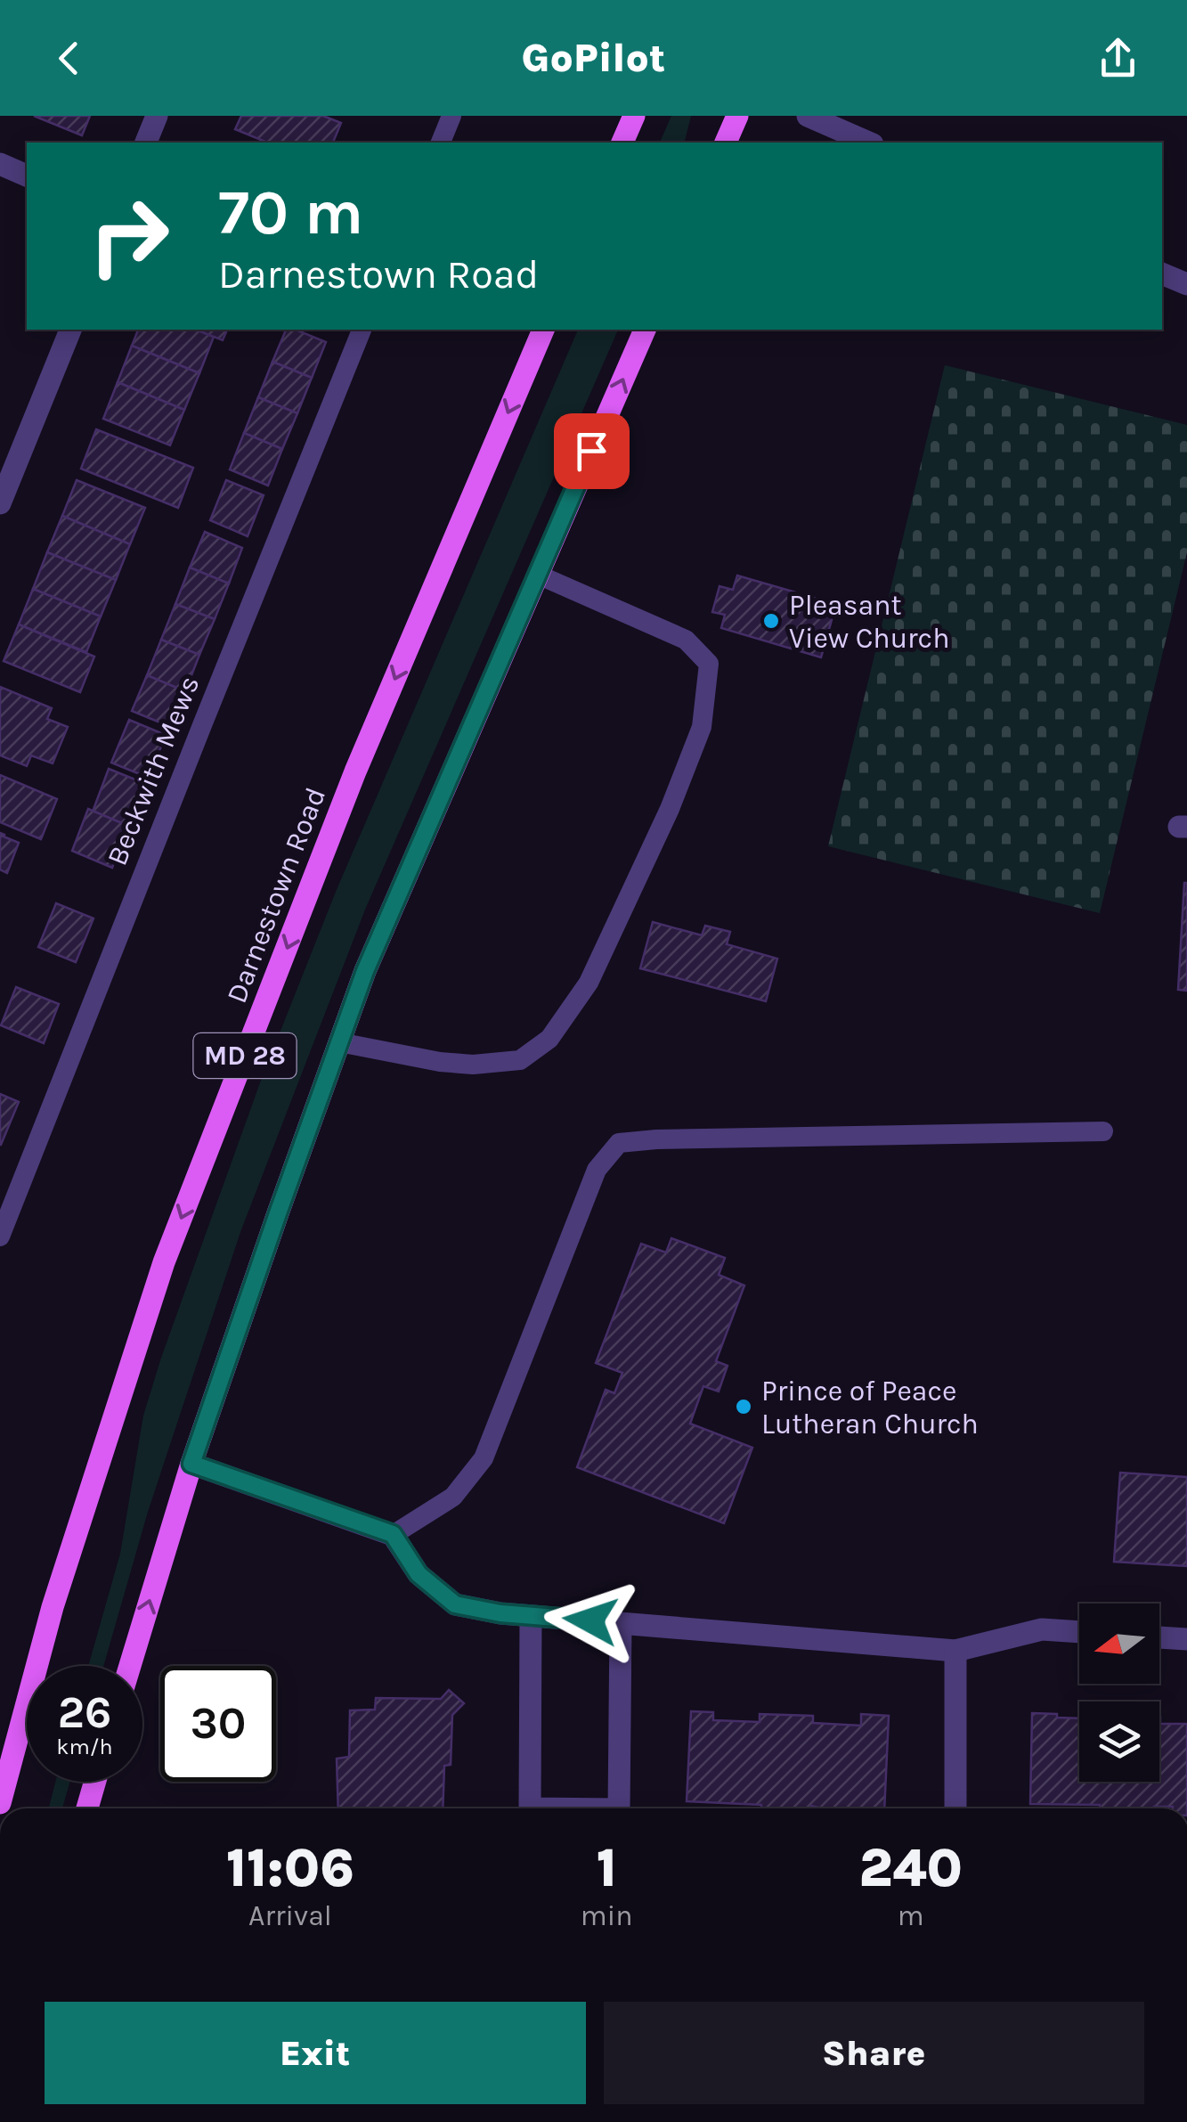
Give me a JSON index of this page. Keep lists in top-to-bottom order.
{
  "streets": {
    "main road": ["Darnestown Road", "MD 28"],
    "lane": ["Beckwith Mews"]
  },
  "places": ["Pleasant View Church", "Prince of Peace Lutheran Church"],
  "north": "left",
  "page": {
    "header": "GoPilot",
    "turn": ["70 m", "Darnestown Road"],
    "speed": "26 km/h",
    "limit": "30",
    "eta": [
      "11:06",
      "Arrival",
      "1",
      "min",
      "240",
      "m"
    ],
    "buttons": ["Exit", "Share"]
  }
}
